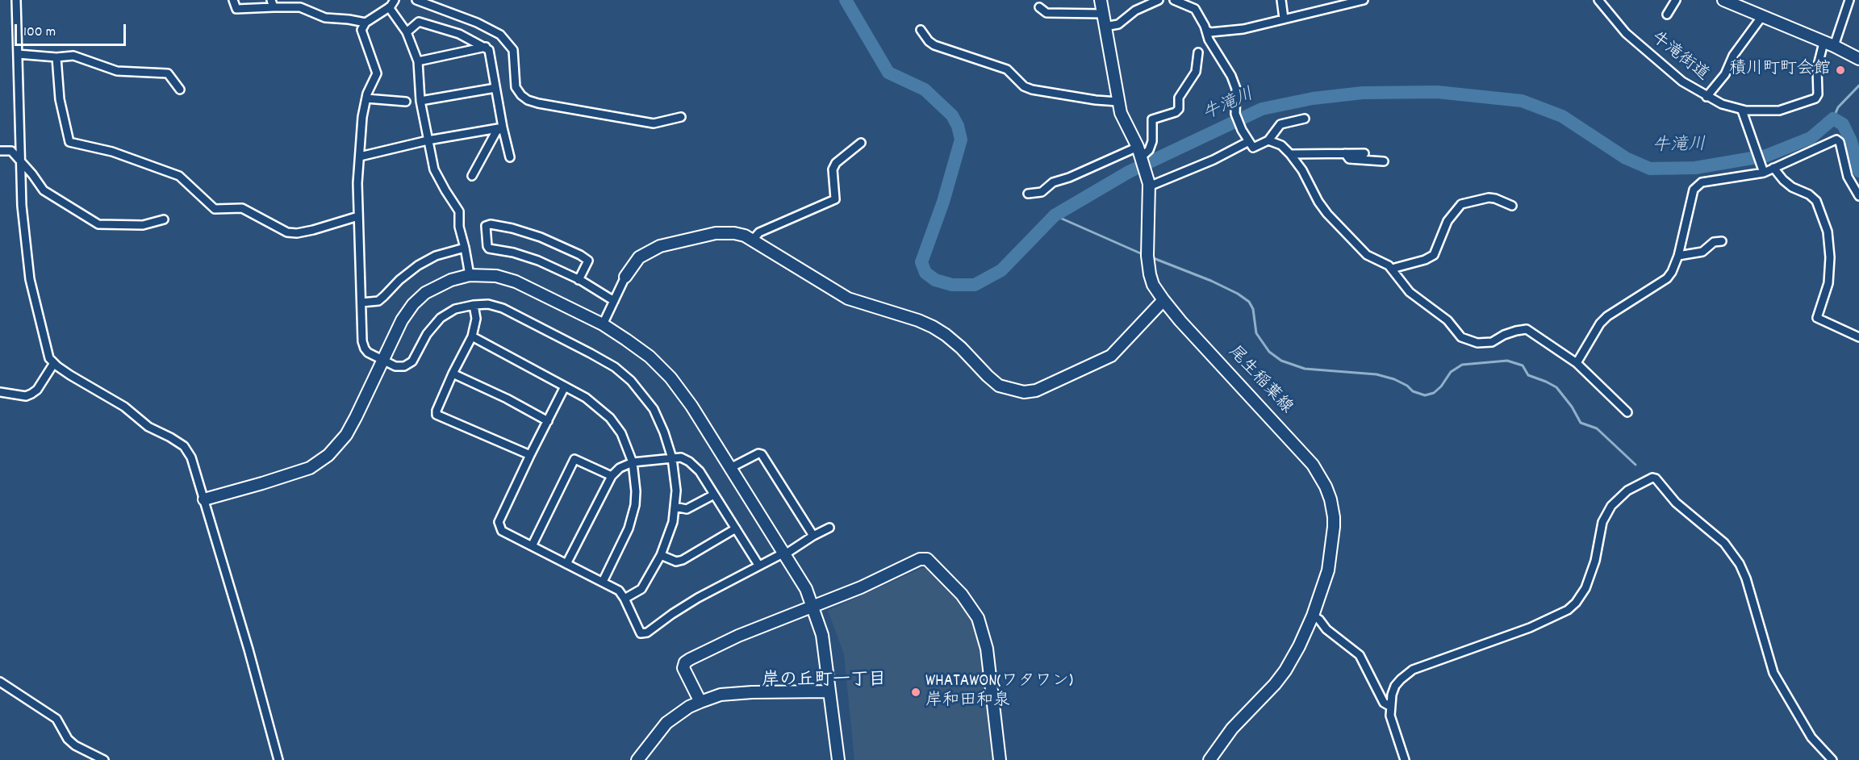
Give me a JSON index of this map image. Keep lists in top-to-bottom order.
{
  "streets": {
    "street": ["牛滝街道", "尾生稲葉線"]
  },
  "districts": ["岸の丘町一丁目"],
  "water": ["牛滝川"],
  "places": ["積川町町会館", "WHATAWON(ワタワン) 岸和田和泉"],
  "scale_bar": "100 m"
}
